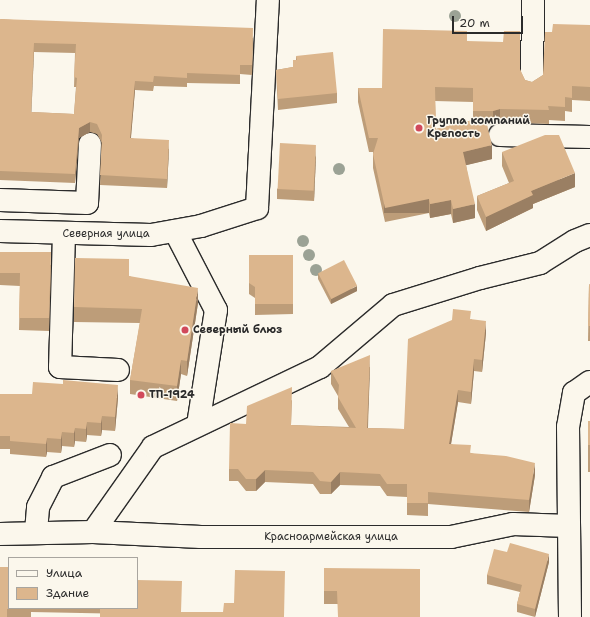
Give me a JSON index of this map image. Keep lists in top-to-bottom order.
{
  "streets": {
    "street": ["Северная улица", "Красноармейская улица"]
  },
  "places": ["Группа компаний Крепость", "Северный блюз", "ТП-1924"],
  "legend": ["Улица", "Здание"],
  "scale_bar": "20 m"
}
